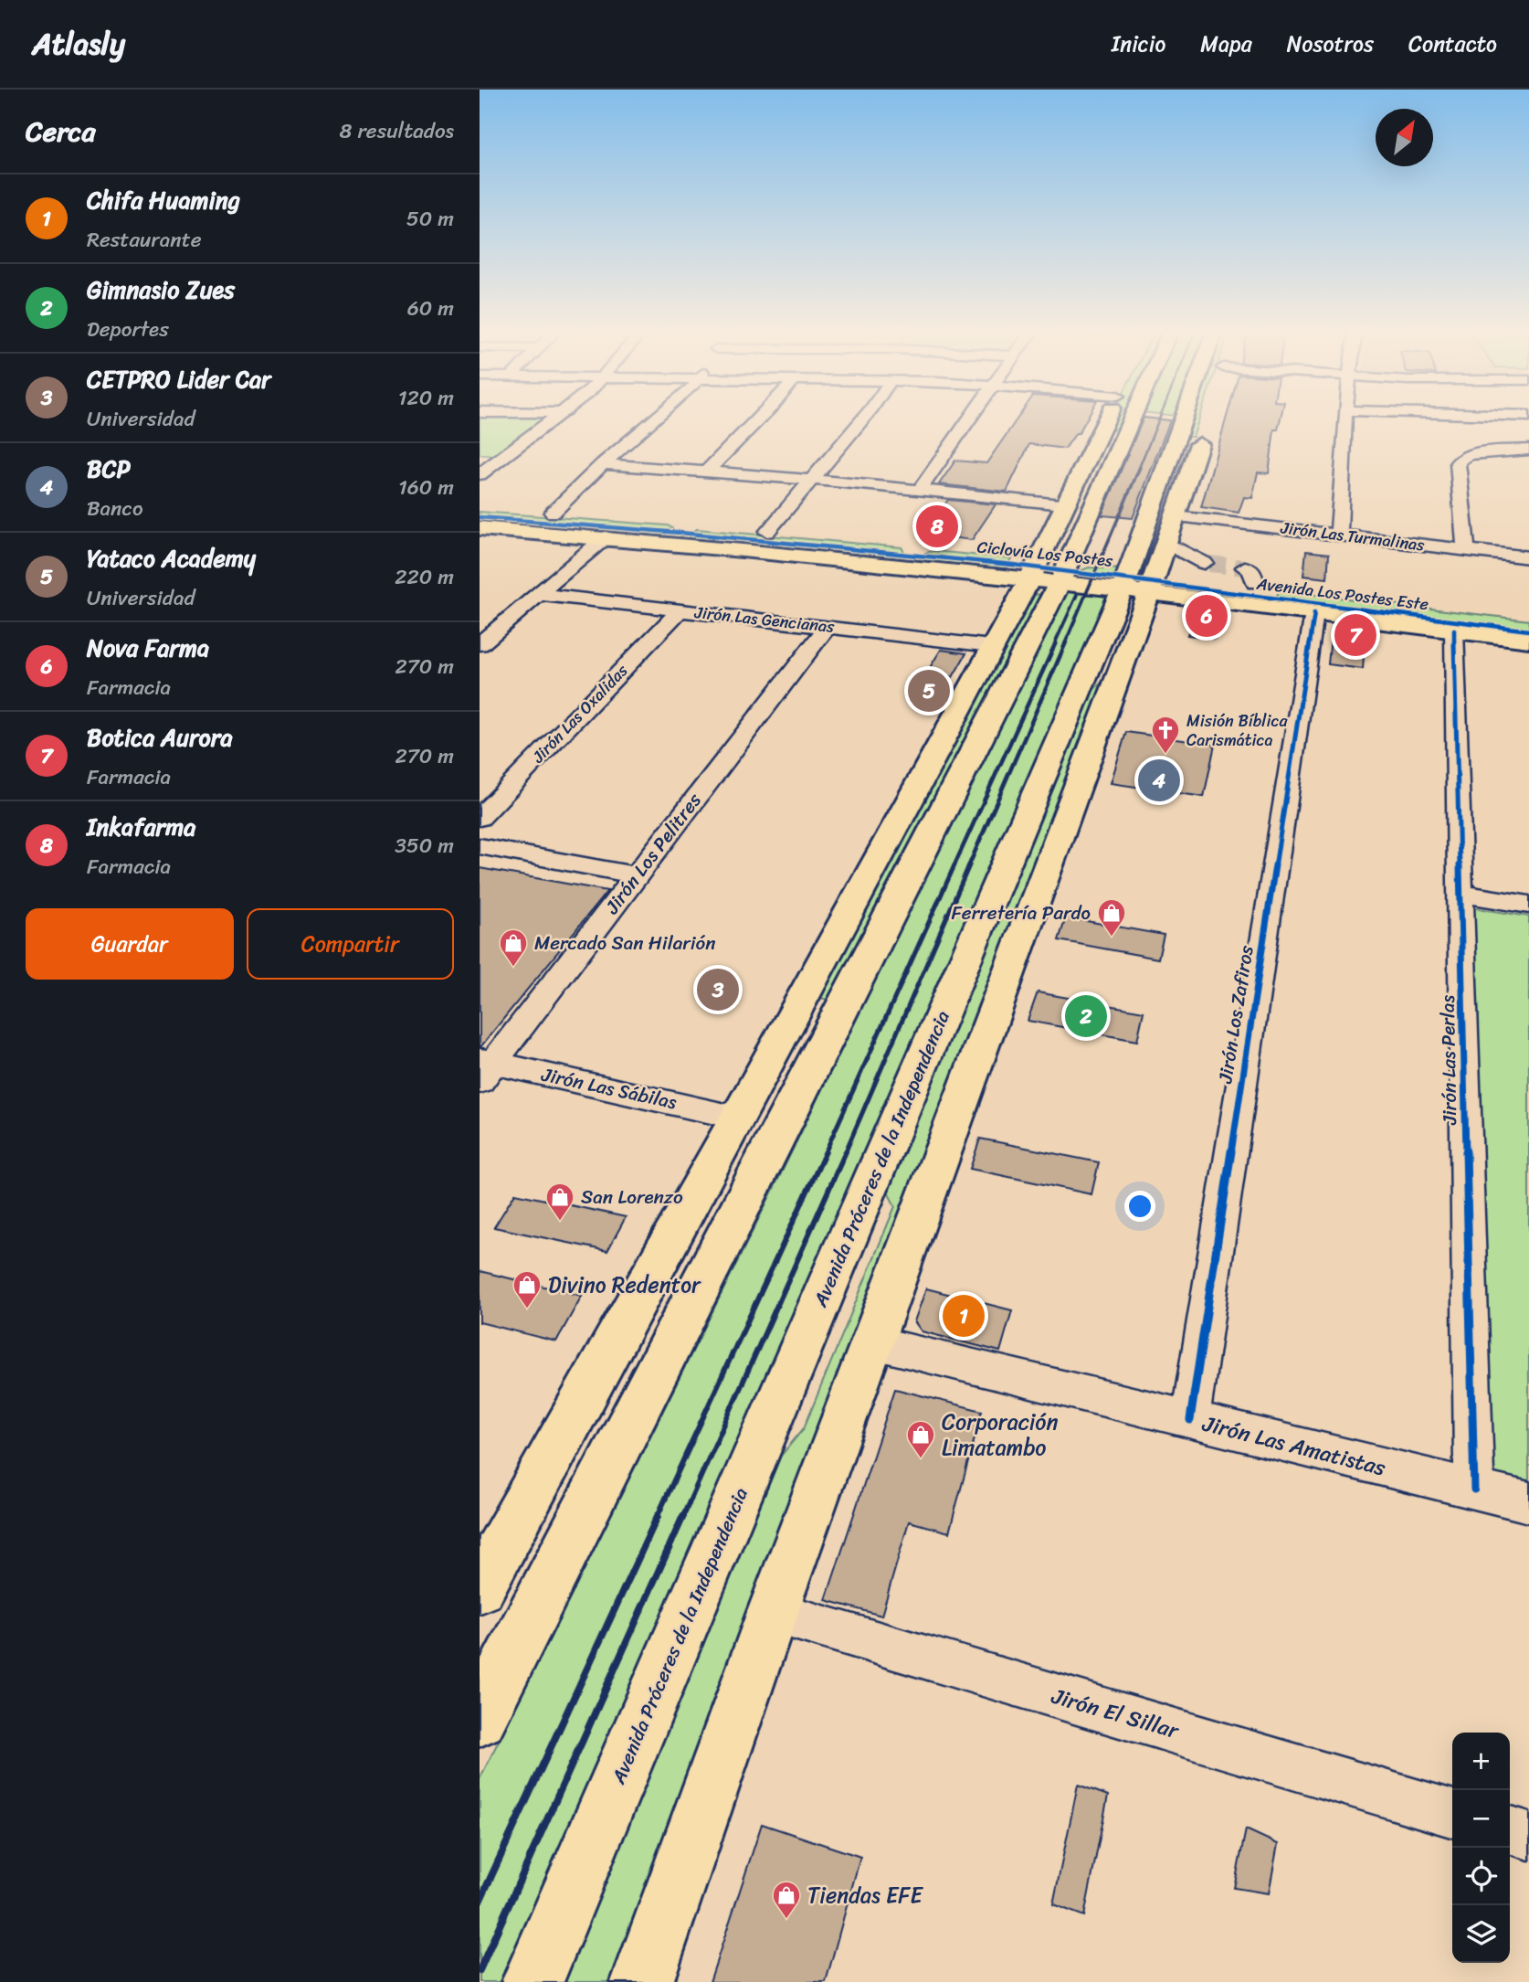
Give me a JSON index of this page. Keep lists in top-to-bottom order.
{
  "streets": {
    "main road": ["Avenida Los Postes Este", "Avenida Próceres de la Independencia"],
    "street": [
      "Jirón Las Turmalinas",
      "Jirón Las Gencianas",
      "Jirón Las Oxalidas",
      "Jirón Los Pelitres",
      "Jirón Los Zafiros",
      "Jirón Las Perlas",
      "Jirón Las Sábilas",
      "Jirón Las Amatistas",
      "Jirón El Sillar"
    ],
    "cycle path": ["Ciclovía Los Postes"]
  },
  "crossings": [
    ["Jirón Las Turmalinas", "Avenida Próceres de la Independencia"],
    ["Avenida Los Postes Este", "Jirón Los Zafiros"],
    ["Avenida Los Postes Este", "Jirón Las Perlas"],
    ["Avenida Los Postes Este", "Avenida Próceres de la Independencia"],
    ["Jirón Las Gencianas", "Jirón Las Oxalidas"],
    ["Jirón Las Gencianas", "Jirón Los Pelitres"],
    ["Jirón Los Pelitres", "Jirón Las Sábilas"],
    ["Jirón Los Zafiros", "Jirón Las Amatistas"],
    ["Jirón Las Perlas", "Jirón Las Amatistas"],
    ["Avenida Próceres de la Independencia", "Jirón Las Amatistas"],
    ["Avenida Próceres de la Independencia", "Jirón El Sillar"]
  ],
  "places": {
    "church": ["Misión Bíblica Carismática"],
    "shop": [
      "Ferretería Pardo",
      "Mercado San Hilarión",
      "San Lorenzo",
      "Divino Redentor",
      "Corporación Limatambo",
      "Tiendas EFE"
    ]
  },
  "north": "top right",
  "page": {
    "header": "Atlasly",
    "nav": [
      "Inicio",
      "Mapa",
      "Nosotros",
      "Contacto"
    ],
    "heading": ["Cerca", "8 resultados"],
    "list": [
      {
        "mark": "1",
        "name": "Chifa Huaming",
        "note": "Restaurante",
        "value": "50 m"
      },
      {
        "mark": "2",
        "name": "Gimnasio Zues",
        "note": "Deportes",
        "value": "60 m"
      },
      {
        "mark": "3",
        "name": "CETPRO Lider Car",
        "note": "Universidad",
        "value": "120 m"
      },
      {
        "mark": "4",
        "name": "BCP",
        "note": "Banco",
        "value": "160 m"
      },
      {
        "mark": "5",
        "name": "Yataco Academy",
        "note": "Universidad",
        "value": "220 m"
      },
      {
        "mark": "6",
        "name": "Nova Farma",
        "note": "Farmacia",
        "value": "270 m"
      },
      {
        "mark": "7",
        "name": "Botica Aurora",
        "note": "Farmacia",
        "value": "270 m"
      },
      {
        "mark": "8",
        "name": "Inkafarma",
        "note": "Farmacia",
        "value": "350 m"
      }
    ],
    "pins": [
      "8",
      "6",
      "7",
      "5",
      "4",
      "3",
      "2",
      "1"
    ],
    "buttons": ["Guardar", "Compartir"],
    "map_buttons": ["+", "−"]
  }
}
